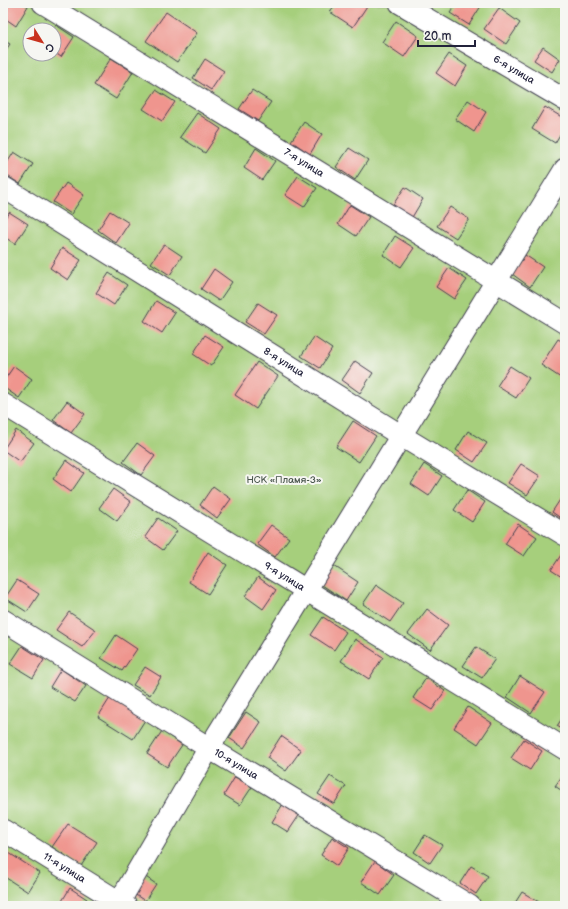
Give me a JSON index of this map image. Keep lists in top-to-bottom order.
{
  "streets": {
    "street": [
      "6-я улица",
      "7-я улица",
      "8-я улица",
      "9-я улица",
      "10-я улица",
      "11-я улица"
    ]
  },
  "parks": ["НСК «Пламя-3»"],
  "scale_bar": "20 m",
  "north": "bottom right"
}
